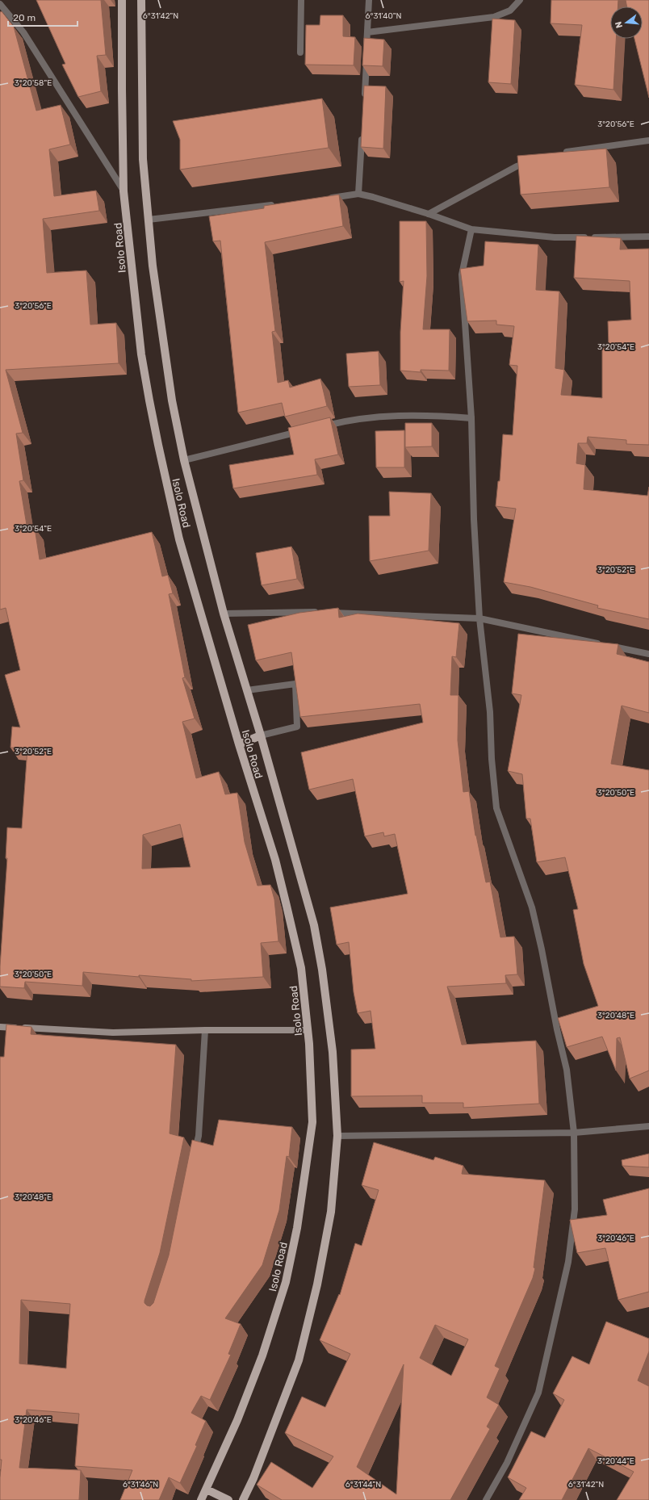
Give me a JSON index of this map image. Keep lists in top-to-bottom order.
{
  "streets": {
    "main road": ["Isolo Road"]
  },
  "scale_bar": "20 m",
  "north": "left",
  "coordinates": [
    "6°31'42\"N",
    "6°31'40\"N",
    "3°20'58\"E",
    "3°20'56\"E",
    "3°20'54\"E",
    "3°20'52\"E",
    "3°20'50\"E",
    "3°20'48\"E",
    "3°20'46\"E",
    "3°20'44\"E",
    "6°31'46\"N",
    "6°31'44\"N"
  ]
}
